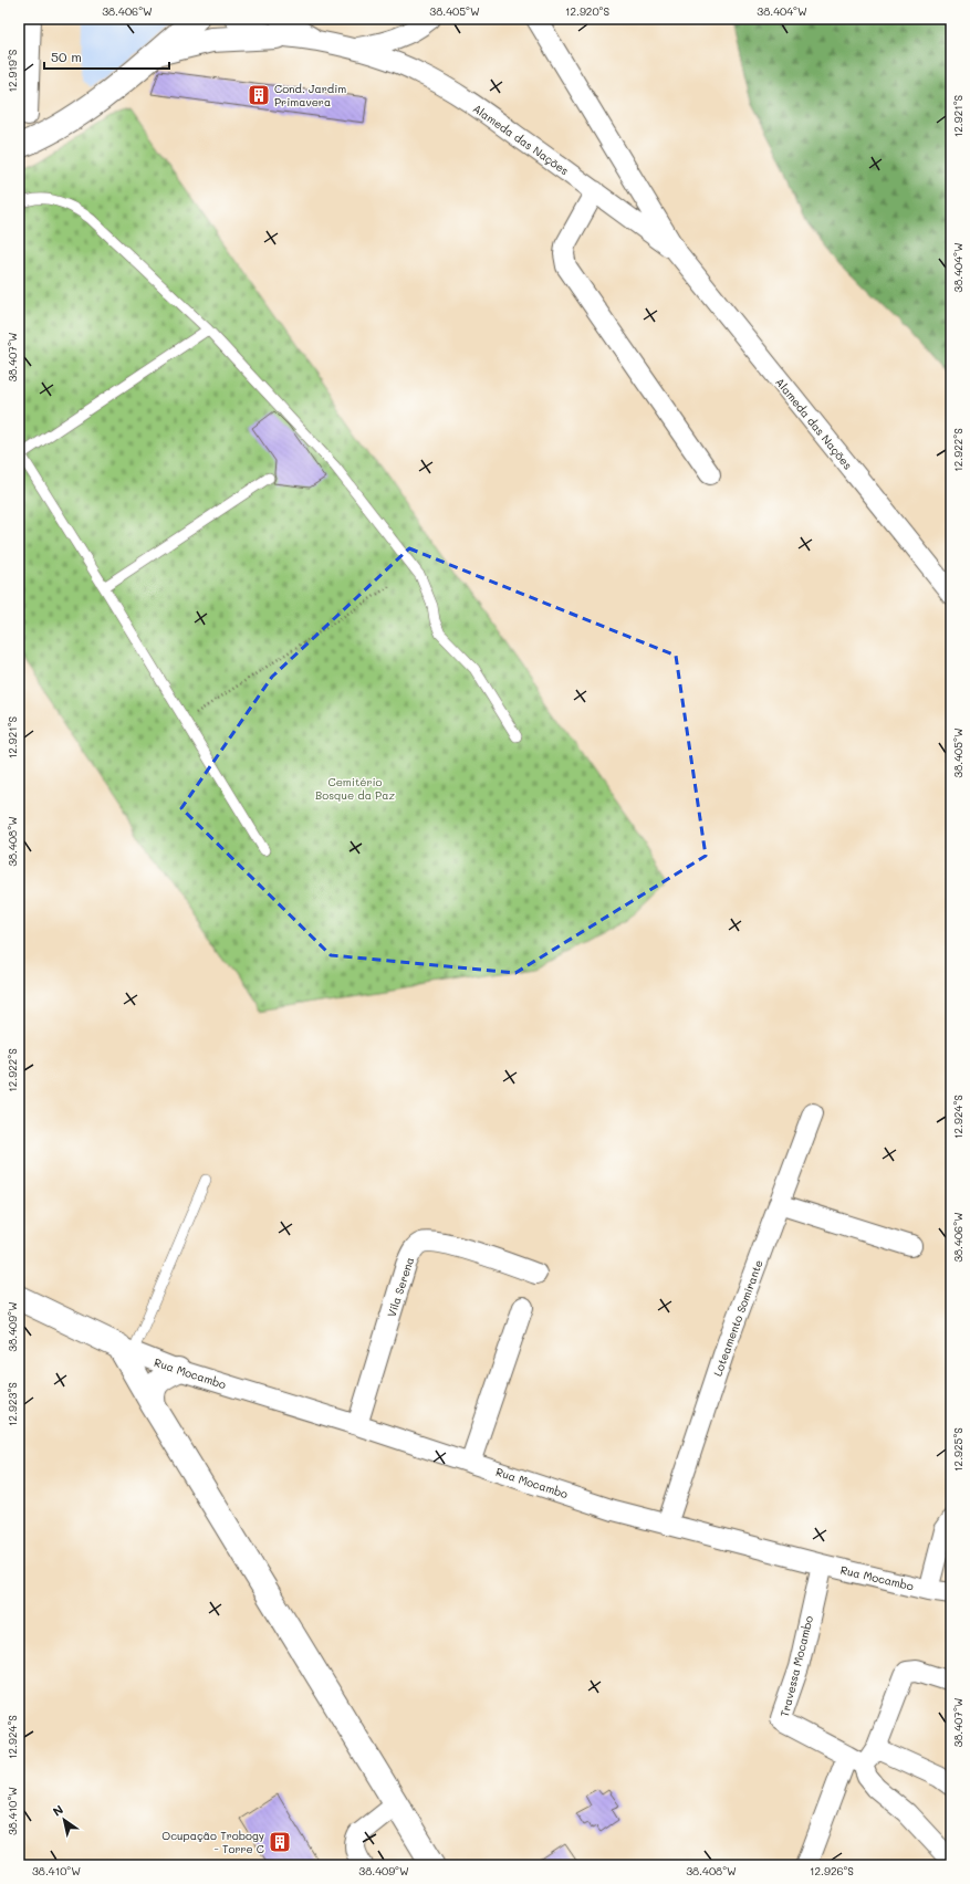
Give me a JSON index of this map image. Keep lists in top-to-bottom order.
{
  "streets": {
    "main road": ["Rua Mocambo"],
    "street": [
      "Alameda das Nações",
      "Vila Serena",
      "Loteamento Somirante",
      "Travessa Mocambo"
    ]
  },
  "crossings": [
    ["Vila Serena", "Rua Mocambo"],
    ["Loteamento Somirante", "Rua Mocambo"],
    ["Rua Mocambo", "Travessa Mocambo"]
  ],
  "parks": ["Cemitério Bosque da Paz"],
  "places": {
    "building": ["Cond. Jardim Primavera", "Ocupação Trobogy - Torre C"]
  },
  "scale_bar": "50 m",
  "north": "top left",
  "coordinates": [
    "38.406°W",
    "38.405°W",
    "12.920°S",
    "38.404°W",
    "12.919°S",
    "12.921°S",
    "38.407°W",
    "12.922°S",
    "38.408°W",
    "12.924°S",
    "38.409°W",
    "12.923°S",
    "12.925°S",
    "38.410°W",
    "12.926°S"
  ]
}
